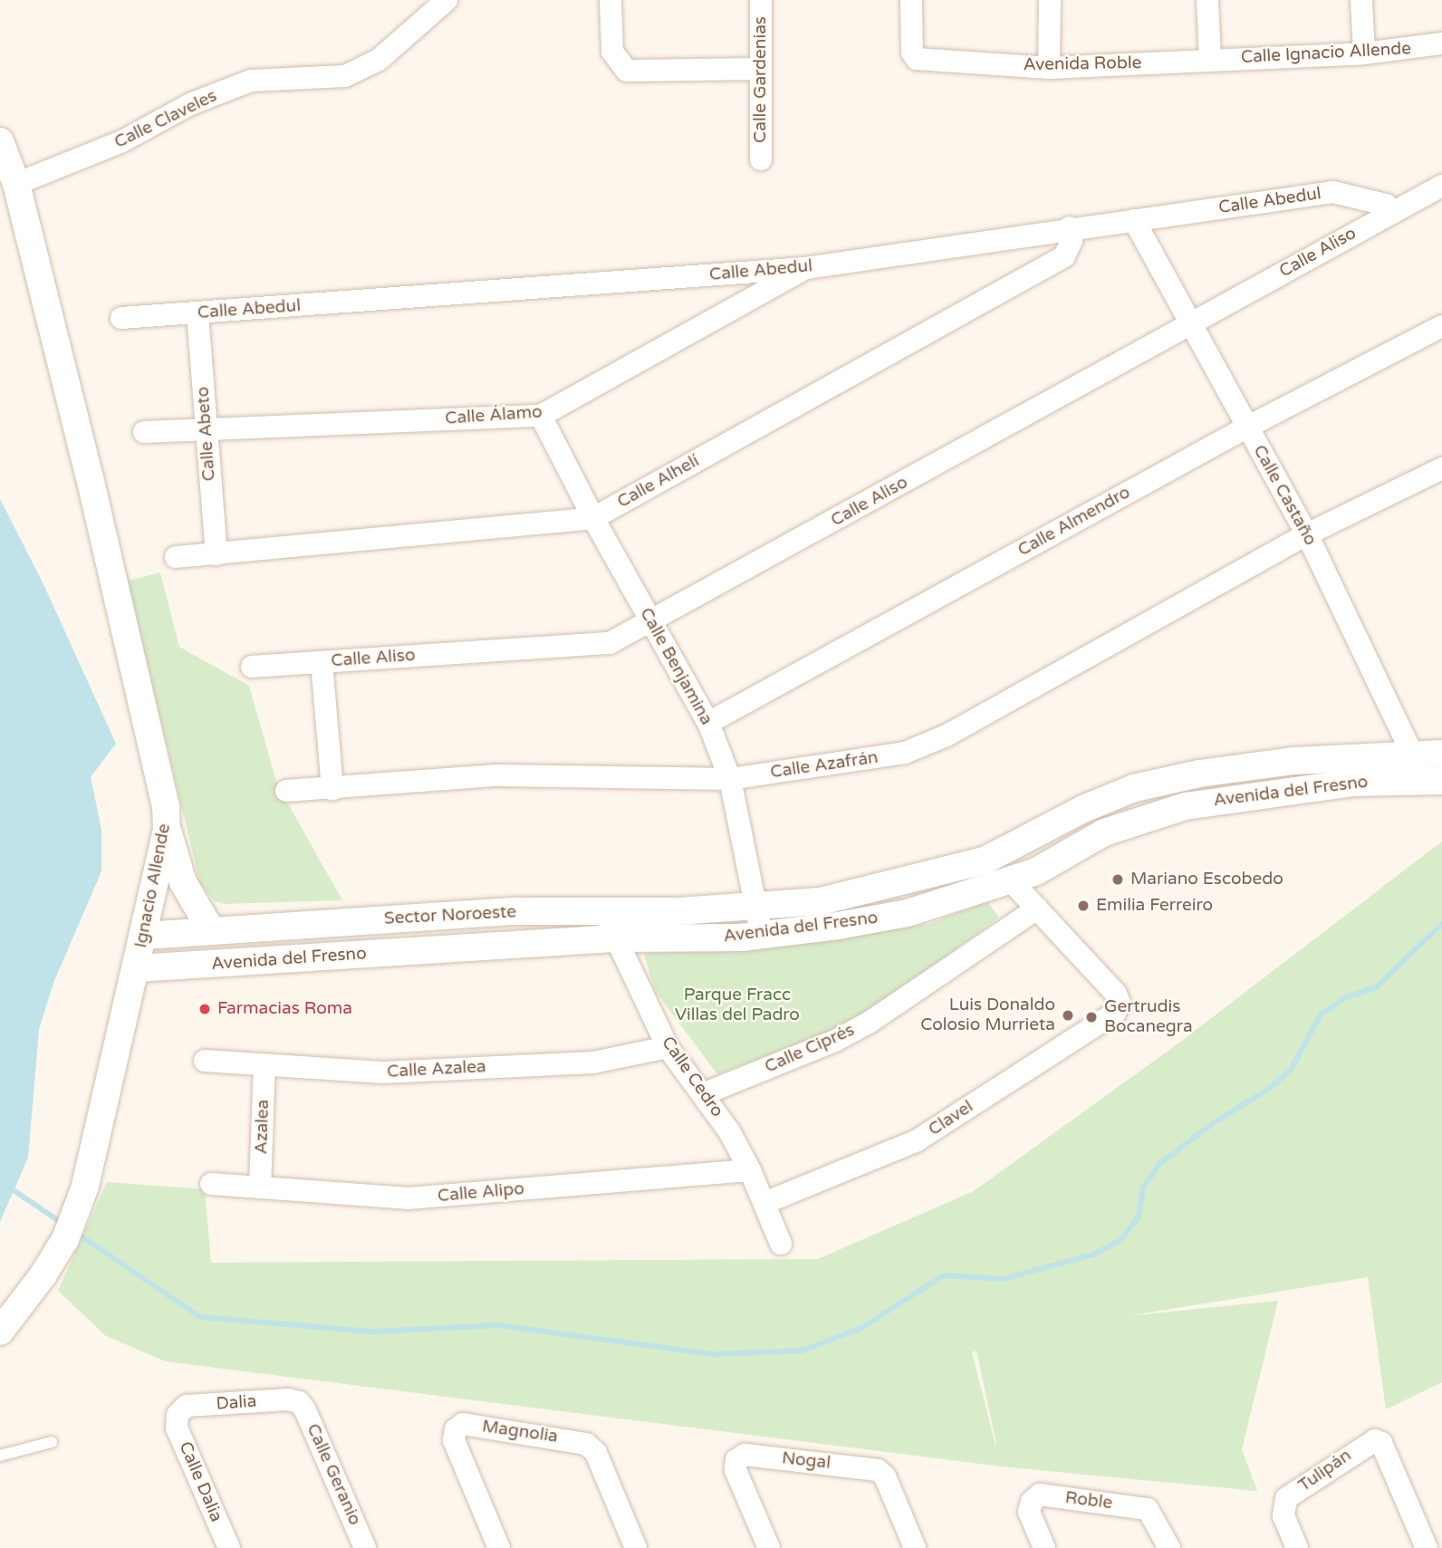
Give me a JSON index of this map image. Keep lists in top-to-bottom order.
{
  "streets": {
    "street": [
      "Calle Ignacio Allende",
      "Avenida Roble",
      "Calle Gardenias",
      "Calle Claveles",
      "Calle Abedul",
      "Calle Aliso",
      "Calle Álamo",
      "Calle Abeto",
      "Calle Alhelí",
      "Calle Castaño",
      "Calle Almendro",
      "Calle Benjamina",
      "Calle Azafrán",
      "Avenida del Fresno",
      "Ignacio Allende",
      "Sector Noroeste",
      "Calle Ciprés",
      "Calle Azalea",
      "Calle Cedro",
      "Clavel",
      "Azalea",
      "Calle Alipo",
      "Dalia",
      "Magnolia",
      "Nogal",
      "Tulipán",
      "Calle Geranio",
      "Calle Dalia",
      "Roble"
    ]
  },
  "crossings": [
    ["Calle Ignacio Allende", "Avenida Roble"],
    ["Calle Claveles", "Ignacio Allende"],
    ["Calle Abedul", "Calle Aliso"],
    ["Calle Abedul", "Calle Álamo"],
    ["Calle Abedul", "Calle Abeto"],
    ["Calle Abedul", "Calle Alhelí"],
    ["Calle Abedul", "Calle Castaño"],
    ["Calle Aliso", "Calle Castaño"],
    ["Calle Aliso", "Calle Benjamina"],
    ["Calle Álamo", "Calle Abeto"],
    ["Calle Álamo", "Calle Benjamina"],
    ["Calle Abeto", "Calle Alhelí"],
    ["Calle Alhelí", "Calle Benjamina"],
    ["Calle Castaño", "Calle Almendro"],
    ["Calle Castaño", "Calle Azafrán"],
    ["Calle Castaño", "Avenida del Fresno"],
    ["Calle Almendro", "Calle Benjamina"],
    ["Calle Benjamina", "Calle Azafrán"],
    ["Calle Benjamina", "Avenida del Fresno"],
    ["Calle Benjamina", "Sector Noroeste"],
    ["Avenida del Fresno", "Ignacio Allende"],
    ["Avenida del Fresno", "Sector Noroeste"],
    ["Avenida del Fresno", "Calle Cedro"],
    ["Ignacio Allende", "Sector Noroeste"],
    ["Sector Noroeste", "Calle Cedro"],
    ["Calle Ciprés", "Calle Cedro"],
    ["Calle Ciprés", "Clavel"],
    ["Calle Azalea", "Calle Cedro"],
    ["Calle Azalea", "Azalea"],
    ["Calle Cedro", "Clavel"],
    ["Calle Cedro", "Calle Alipo"],
    ["Azalea", "Calle Alipo"],
    ["Dalia", "Calle Geranio"],
    ["Dalia", "Calle Dalia"]
  ],
  "parks": ["Parque Fracc Villas del Padro"],
  "places": [
    "Mariano Escobedo",
    "Emilia Ferreiro",
    "Farmacias Roma",
    "Luis Donaldo Colosio Murrieta",
    "Gertrudis Bocanegra"
  ]
}
